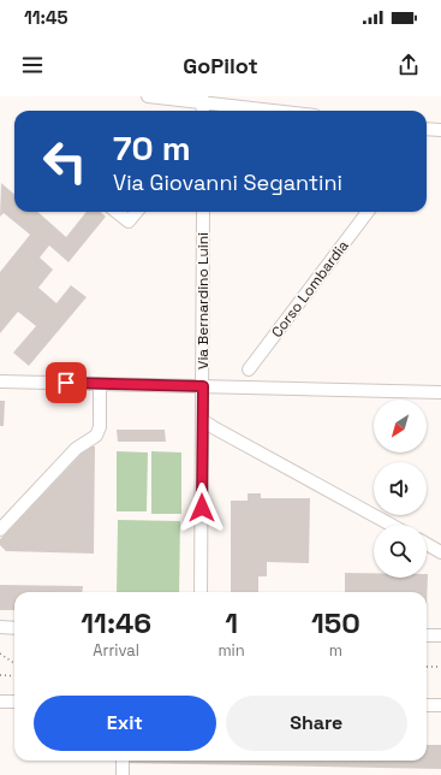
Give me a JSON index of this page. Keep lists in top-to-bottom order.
{
  "streets": {
    "street": ["Corso Lombardia", "Via Bernardino Luini"]
  },
  "north": "bottom left",
  "page": {
    "status": "11:45",
    "header": "GoPilot",
    "turn": ["70 m", "Via Giovanni Segantini"],
    "eta": [
      "11:46",
      "Arrival",
      "1",
      "min",
      "150",
      "m"
    ],
    "buttons": ["Exit", "Share"]
  }
}
